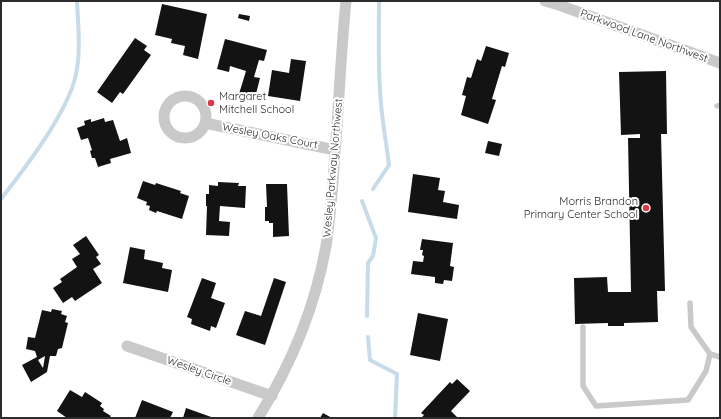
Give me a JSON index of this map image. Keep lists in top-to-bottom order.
{
  "streets": {
    "street": [
      "Parkwood Lane Northwest",
      "Wesley Oaks Court",
      "Wesley Parkway Northwest",
      "Wesley Circle"
    ]
  },
  "crossings": [
    ["Wesley Oaks Court", "Wesley Parkway Northwest"],
    ["Wesley Parkway Northwest", "Wesley Circle"]
  ],
  "places": ["Margaret Mitchell School", "Morris Brandon Primary Center School"]
}
